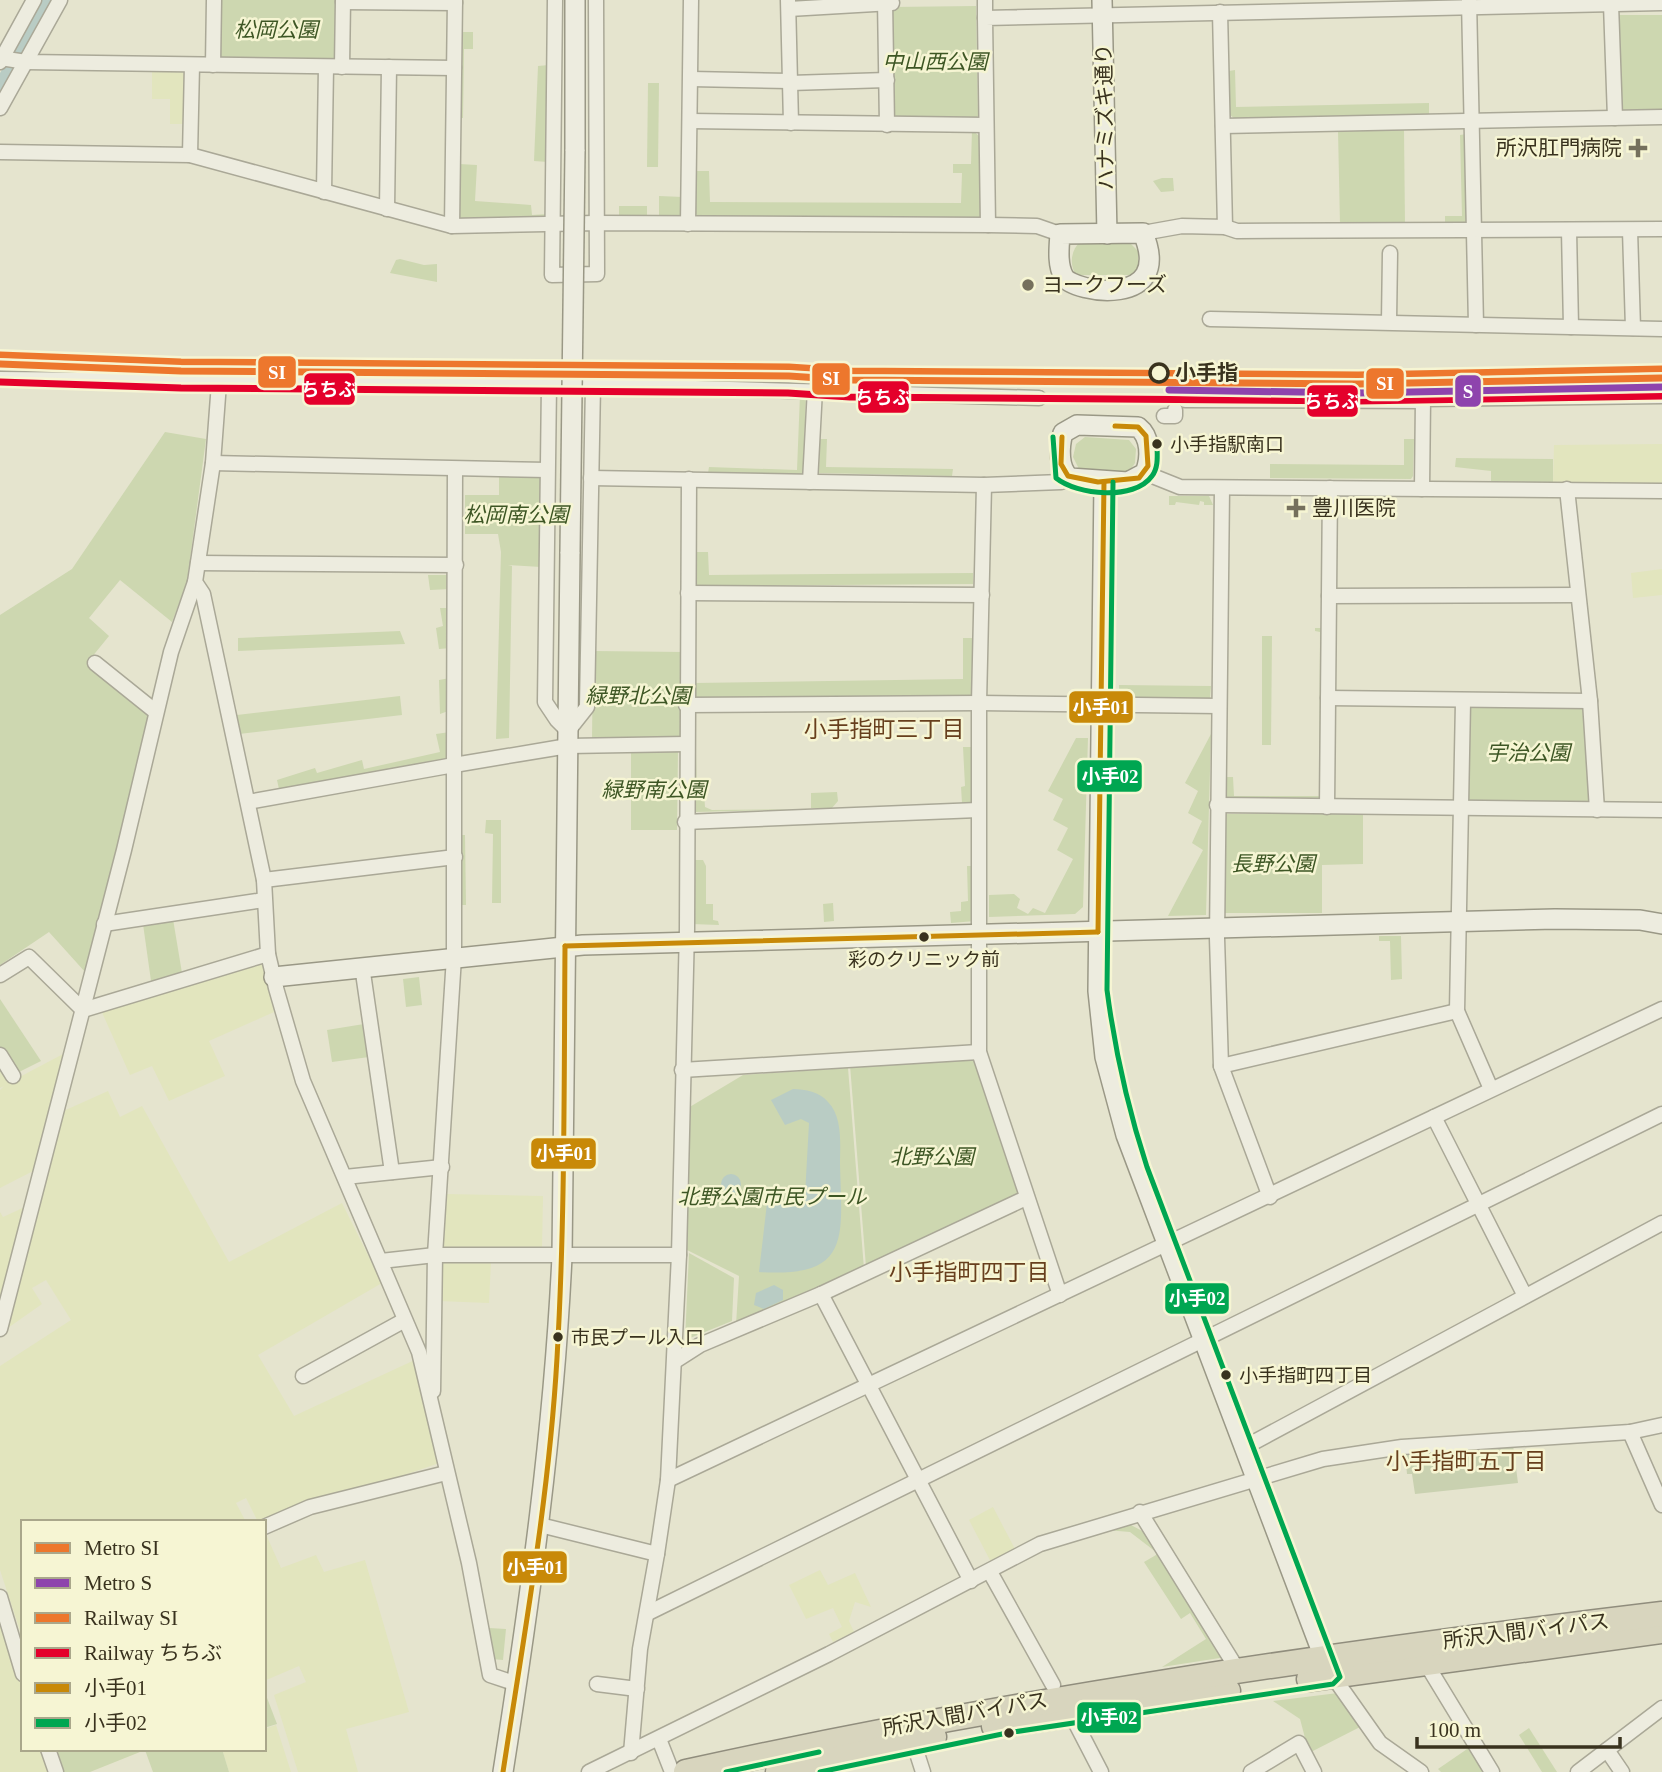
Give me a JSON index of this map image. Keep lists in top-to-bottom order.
{
  "streets": {
    "highway": ["所沢入間バイパス"],
    "street": ["ハナミズキ通り"]
  },
  "districts": ["小手指町三丁目", "小手指町四丁目", "小手指町五丁目"],
  "parks": [
    "松岡公園",
    "中山西公園",
    "松岡南公園",
    "緑野北公園",
    "宇治公園",
    "緑野南公園",
    "長野公園",
    "北野公園",
    "北野公園市民プール"
  ],
  "places": {
    "health": ["所沢肛門病院", "豊川医院"],
    "other": [
      "ヨークフーズ",
      "小手指",
      "小手指駅南口",
      "彩のクリニック前",
      "市民プール入口",
      "小手指町四丁目"
    ]
  },
  "lines": [
    "rail line SI",
    "metro line SI",
    "rail line ちちぶ",
    "metro line S",
    "transit line 小手01",
    "transit line 小手02"
  ],
  "legend": [
    "Metro SI",
    "Metro S",
    "Railway SI",
    "Railway ちちぶ",
    "小手01",
    "小手02"
  ],
  "scale_bar": "100 m"
}
